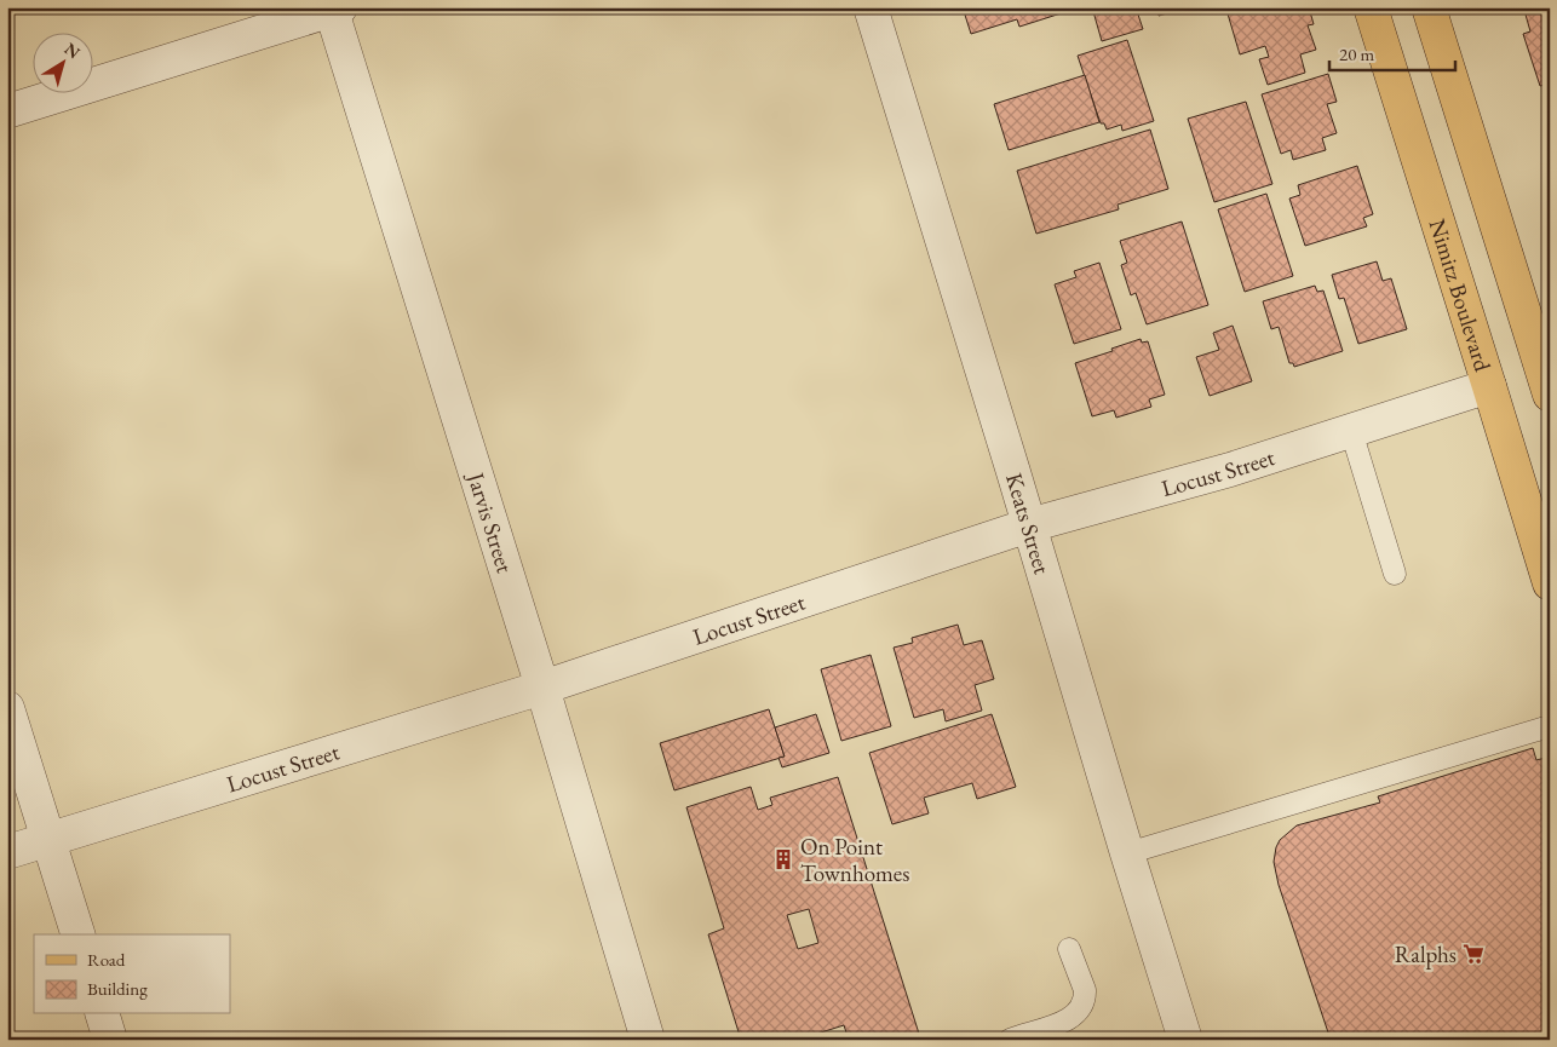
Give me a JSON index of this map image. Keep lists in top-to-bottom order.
{
  "streets": {
    "main road": ["Nimitz Boulevard"],
    "street": ["Locust Street", "Jarvis Street", "Keats Street"]
  },
  "crossings": [
    ["Nimitz Boulevard", "Locust Street"],
    ["Locust Street", "Jarvis Street"],
    ["Locust Street", "Keats Street"]
  ],
  "places": {
    "building": ["On Point Townhomes"],
    "supermarket": ["Ralphs"]
  },
  "legend": ["Road", "Building"],
  "scale_bar": "20 m",
  "north": "top right"
}
